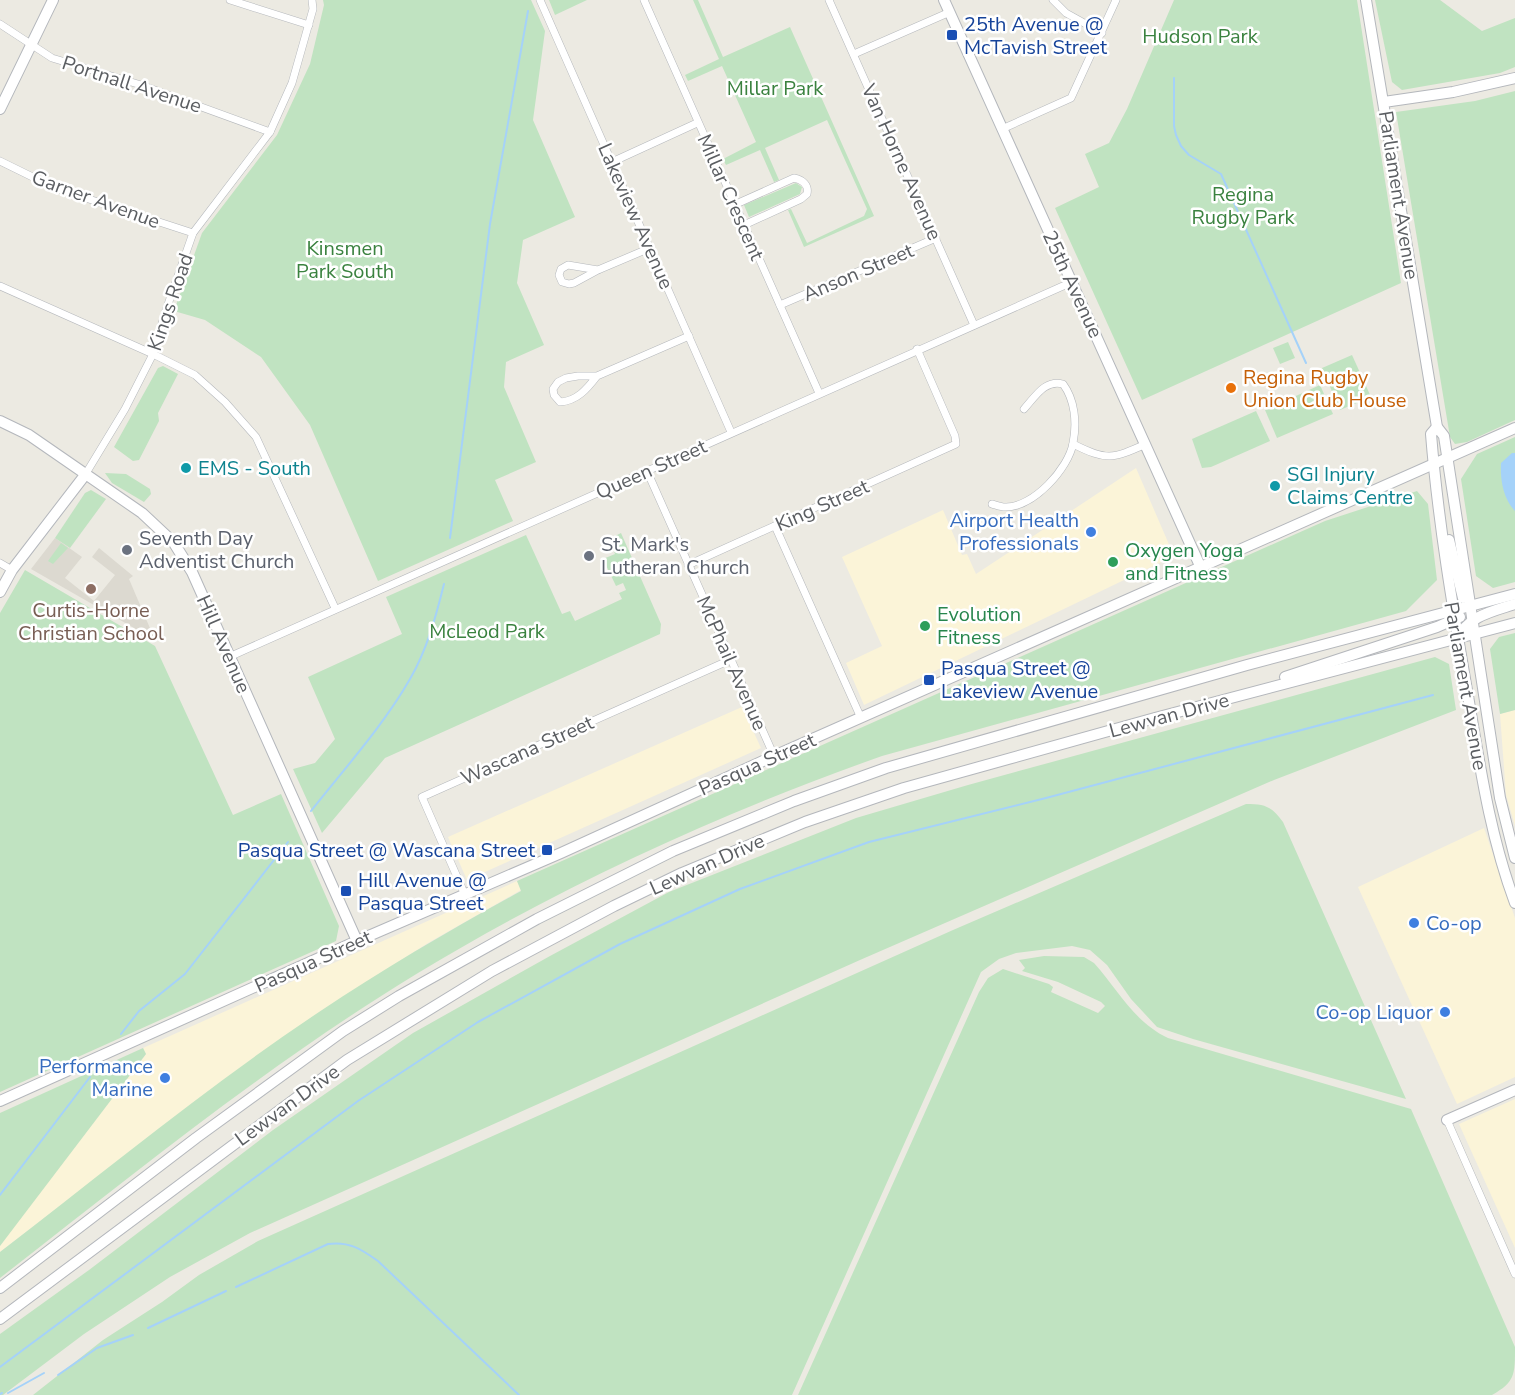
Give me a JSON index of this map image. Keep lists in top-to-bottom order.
{
  "streets": {
    "main road": [
      "Parliament Avenue",
      "25th Avenue",
      "Kings Road",
      "Hill Avenue",
      "Lewvan Drive",
      "Pasqua Street"
    ],
    "street": [
      "Portnall Avenue",
      "Van Horne Avenue",
      "Millar Crescent",
      "Garner Avenue",
      "Lakeview Avenue",
      "Anson Street",
      "Queen Street",
      "King Street",
      "McPhail Avenue",
      "Wascana Street"
    ]
  },
  "crossings": [
    ["Portnall Avenue", "Kings Road"],
    ["Van Horne Avenue", "Anson Street"],
    ["Van Horne Avenue", "Queen Street"],
    ["Parliament Avenue", "Lewvan Drive"],
    ["Parliament Avenue", "Pasqua Street"],
    ["Millar Crescent", "Anson Street"],
    ["Millar Crescent", "Queen Street"],
    ["Garner Avenue", "Kings Road"],
    ["Lakeview Avenue", "Queen Street"],
    ["25th Avenue", "Queen Street"],
    ["25th Avenue", "Pasqua Street"],
    ["Kings Road", "Hill Avenue"],
    ["Queen Street", "King Street"],
    ["Queen Street", "Hill Avenue"],
    ["Queen Street", "McPhail Avenue"],
    ["King Street", "McPhail Avenue"],
    ["Hill Avenue", "Pasqua Street"],
    ["McPhail Avenue", "Wascana Street"],
    ["McPhail Avenue", "Pasqua Street"],
    ["Wascana Street", "Pasqua Street"]
  ],
  "parks": [
    "Hudson Park",
    "Millar Park",
    "Regina Rugby Park",
    "Kinsmen Park South",
    "McLeod Park"
  ],
  "places": {
    "transit": [
      "25th Avenue @ McTavish Street",
      "Pasqua Street @ Lakeview Avenue",
      "Pasqua Street @ Wascana Street",
      "Hill Avenue @ Pasqua Street"
    ],
    "other": [
      "Regina Rugby Union Club House",
      "EMS - South",
      "SGI Injury Claims Centre",
      "Airport Health Professionals",
      "Seventh Day Adventist Church",
      "St. Mark's Lutheran Church",
      "Oxygen Yoga and Fitness",
      "Curtis-Horne Christian School",
      "Evolution Fitness",
      "Co-op",
      "Co-op Liquor",
      "Performance Marine"
    ]
  }
}
